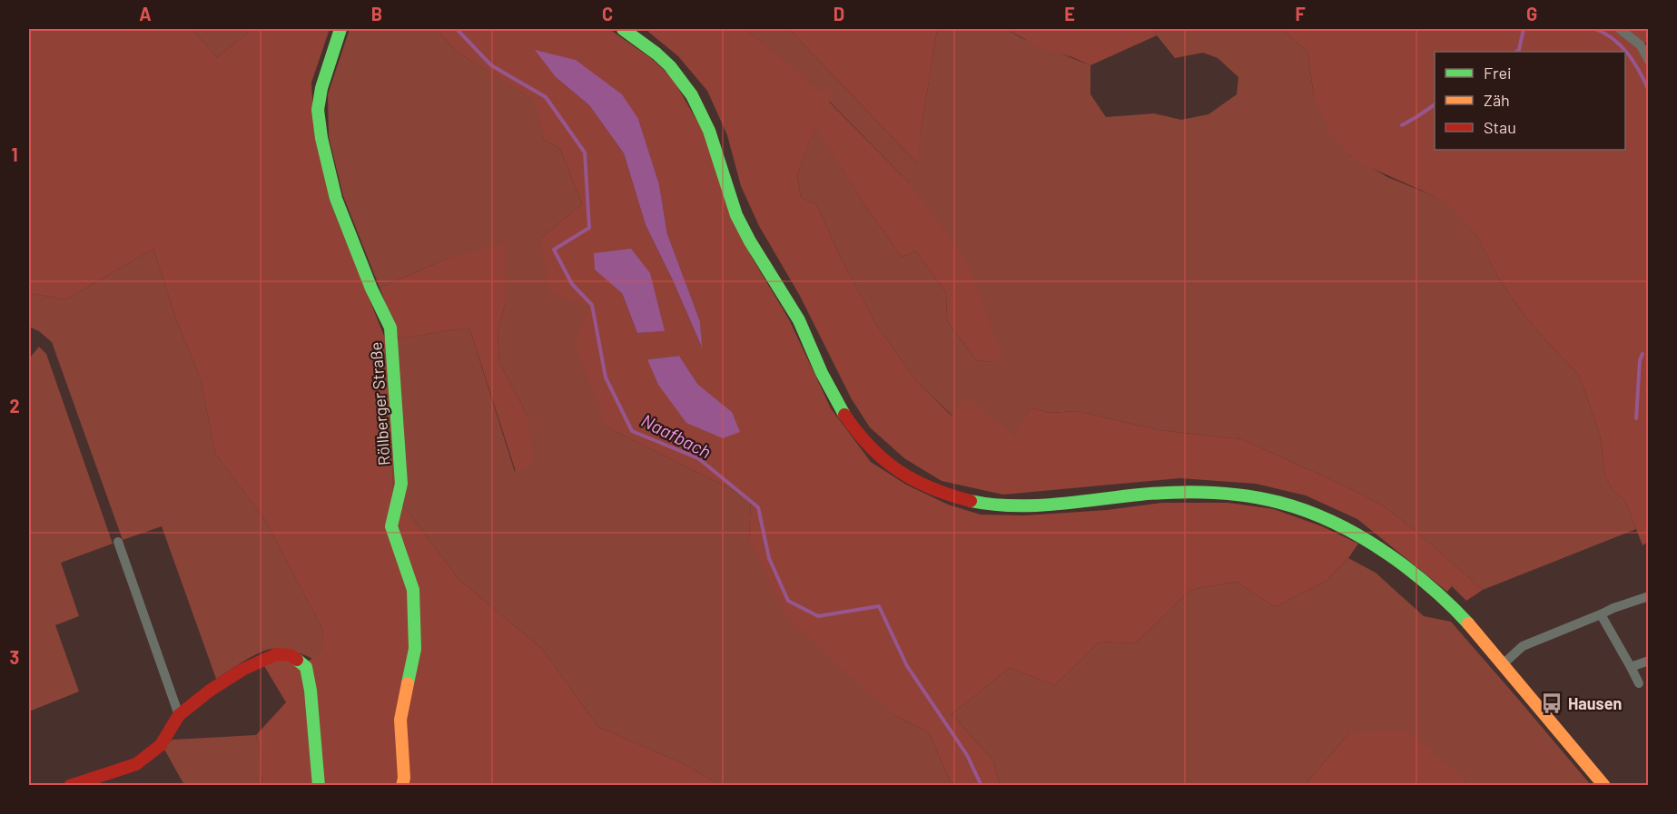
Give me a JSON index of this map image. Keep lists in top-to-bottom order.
{
  "streets": {
    "street": ["Röllberger Straße"]
  },
  "water": ["Naafbach"],
  "places": {
    "bus stop": ["Hausen"]
  },
  "legend": ["Frei", "Zäh", "Stau"],
  "grid": {
    "columns": [
      "A",
      "B",
      "C",
      "D",
      "E",
      "F",
      "G"
    ],
    "rows": ["1", "2", "3"]
  }
}
